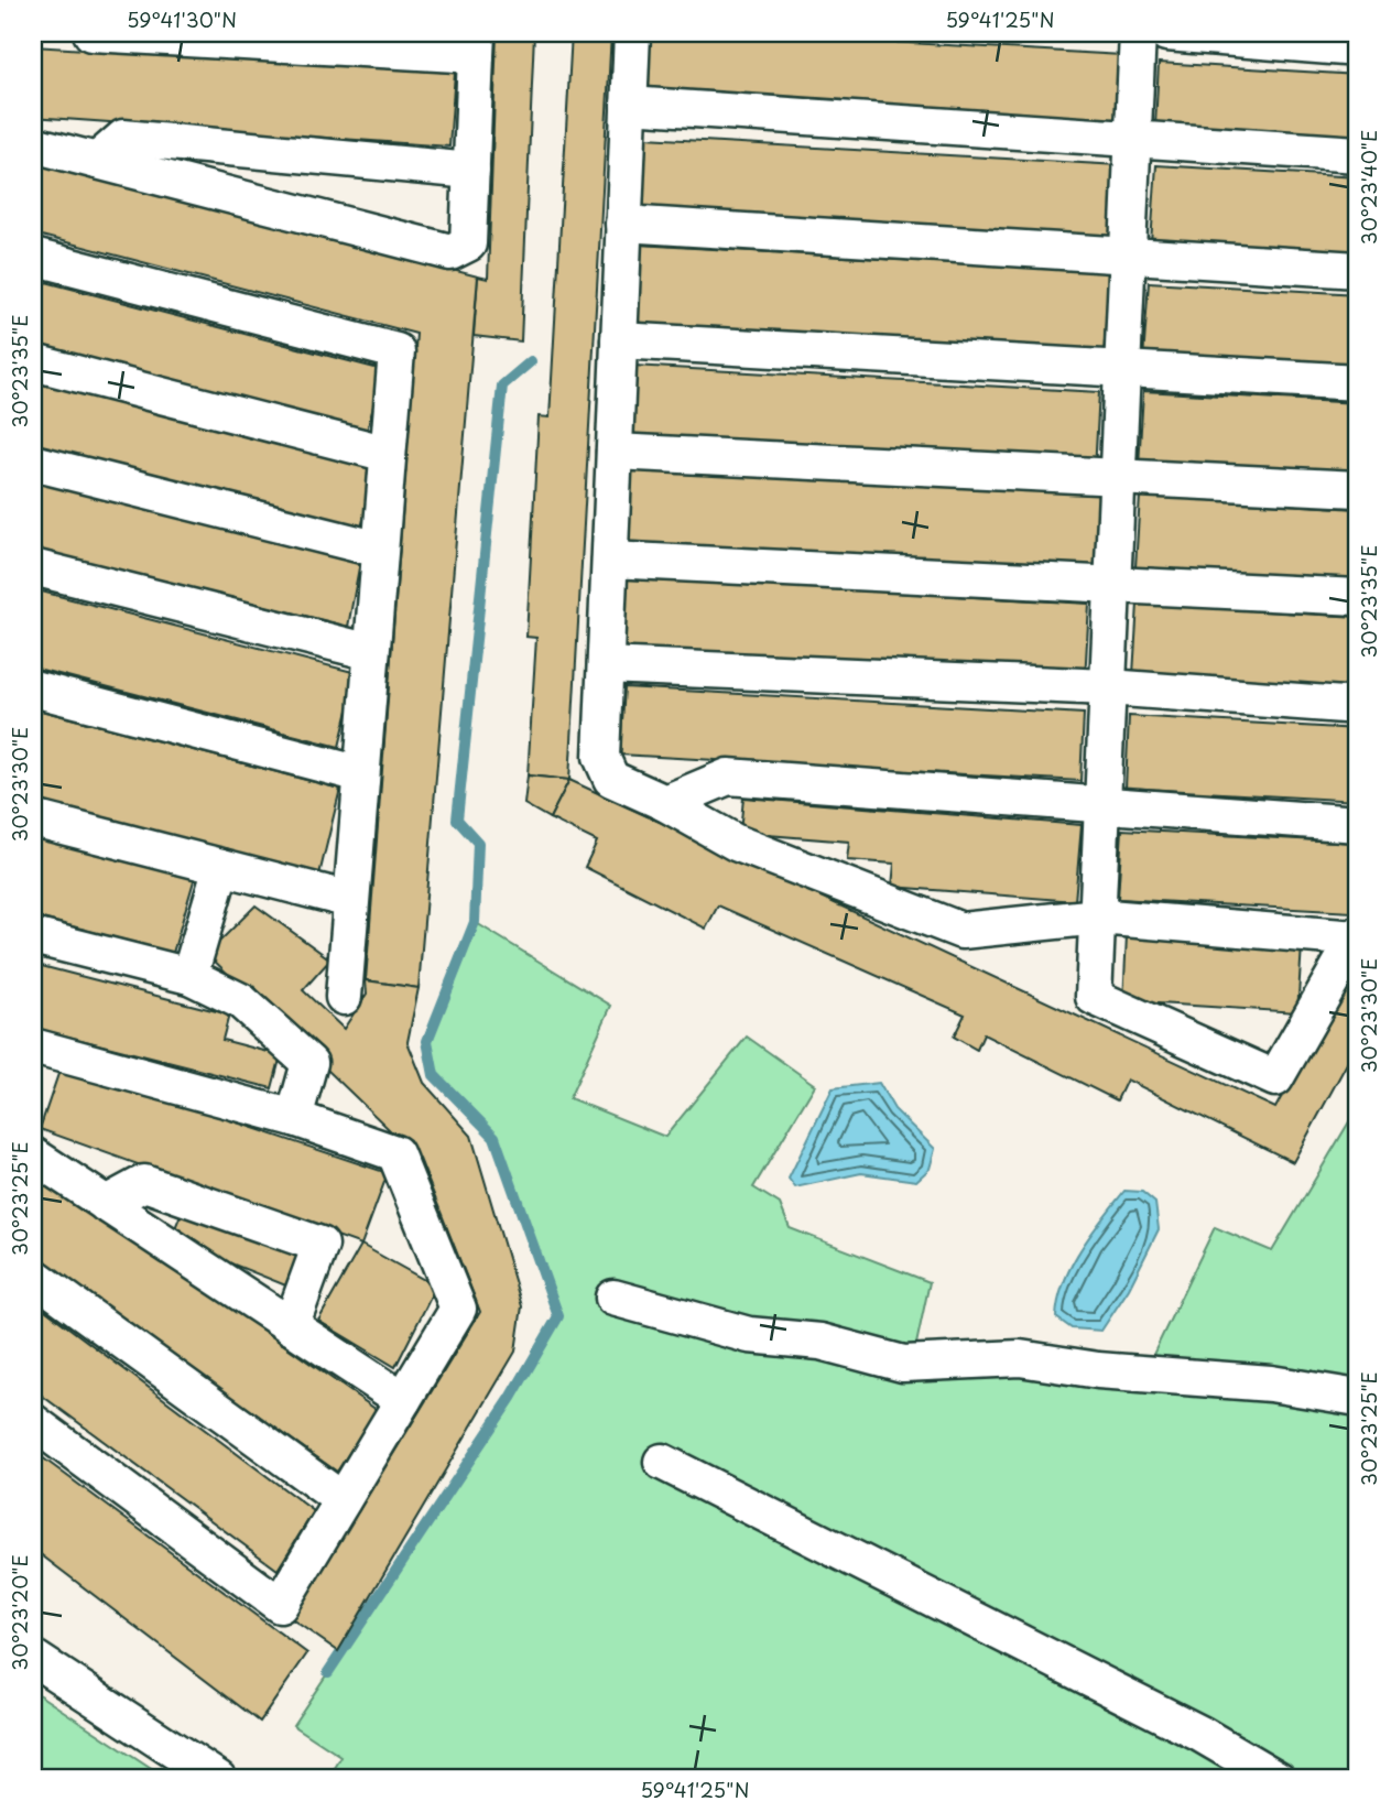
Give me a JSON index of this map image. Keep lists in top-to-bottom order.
{
  "coordinates": [
    "59°41'30\"N",
    "59°41'25\"N",
    "30°23'40\"E",
    "30°23'35\"E",
    "30°23'30\"E",
    "30°23'25\"E",
    "30°23'20\"E"
  ]
}
